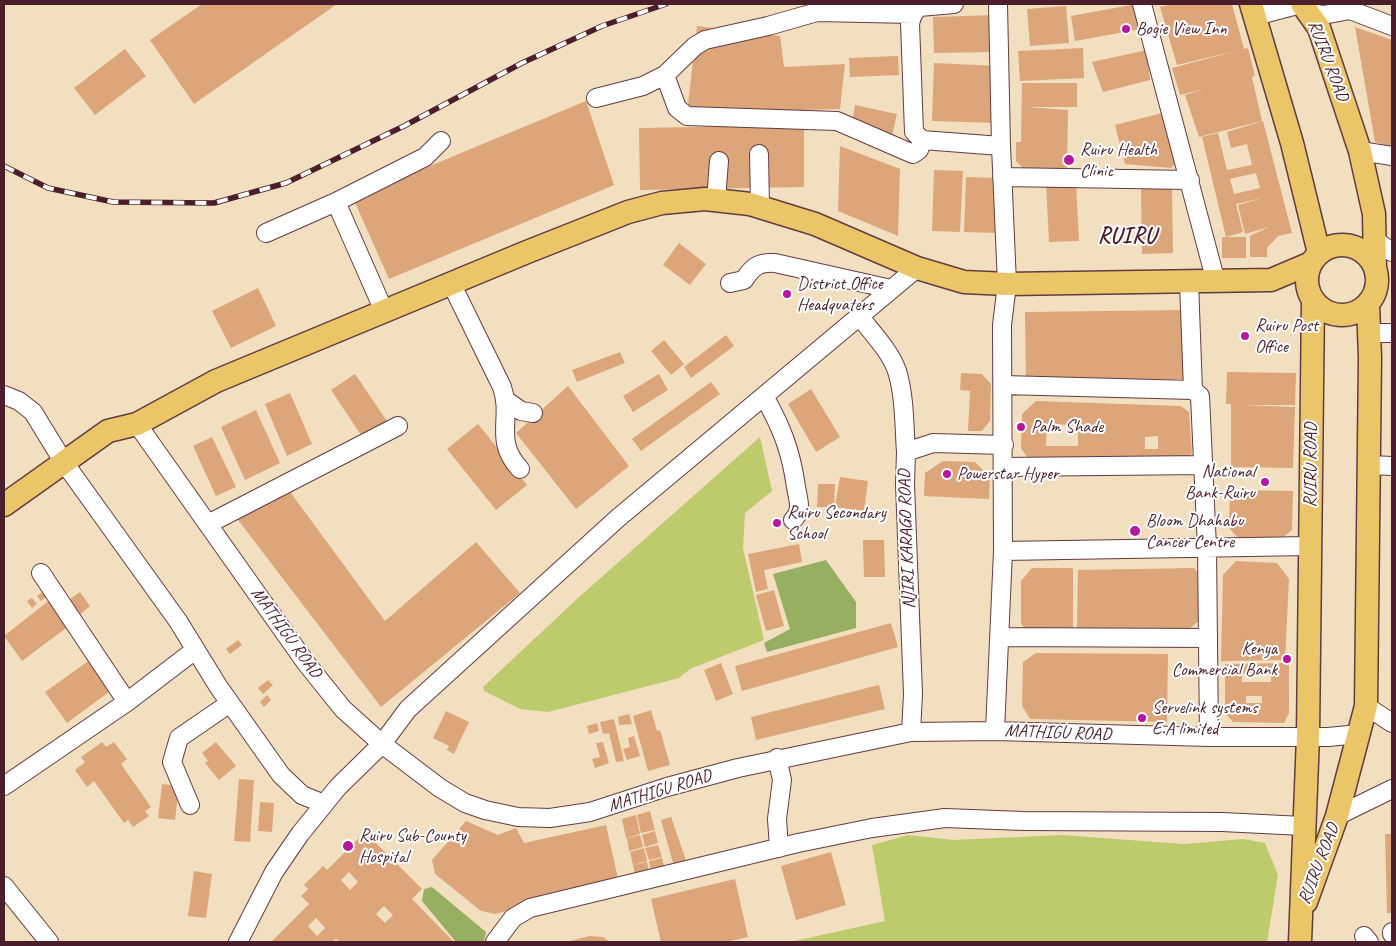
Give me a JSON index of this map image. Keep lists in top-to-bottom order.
{
  "streets": {
    "main road": ["RUIRU ROAD"],
    "street": ["NJIRI KARAGO ROAD", "MATHIGU ROAD"]
  },
  "crossings": [
    ["RUIRU ROAD", "MATHIGU ROAD"],
    ["NJIRI KARAGO ROAD", "MATHIGU ROAD"]
  ],
  "districts": ["RUIRU"],
  "places": [
    "Bogie View Inn",
    "Ruiru Health Clinic",
    "District Office Headquaters",
    "Ruiru Post Office",
    "Palm Shade",
    "Powerstar Hyper",
    "National Bank-Ruiru",
    "Ruiru Secondary School",
    "Bloom Dhahabu Cancer Centre",
    "Kenya Commercial Bank",
    "Servelink systems E.A limited",
    "Ruiru Sub-County Hospital"
  ]
}
